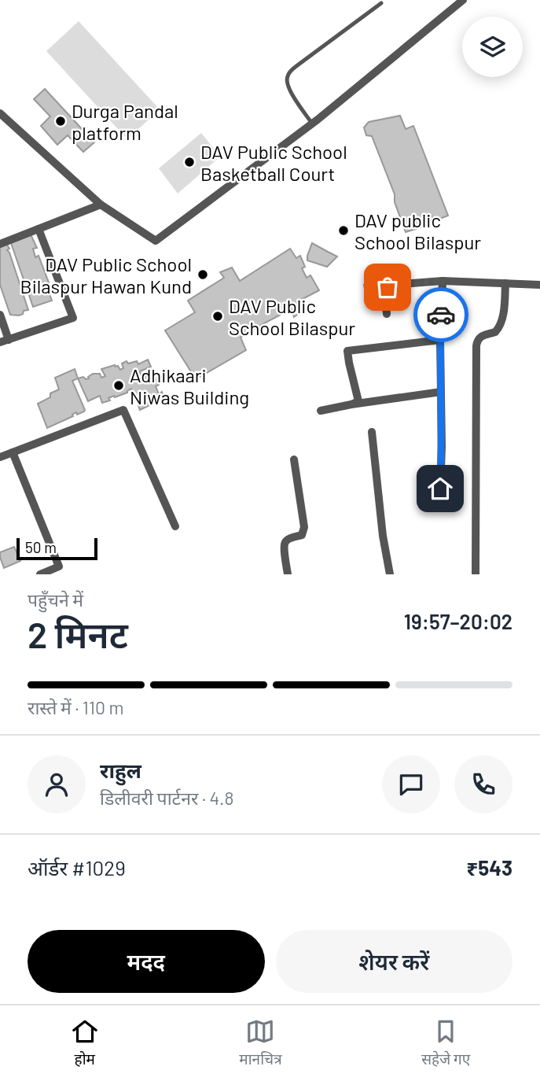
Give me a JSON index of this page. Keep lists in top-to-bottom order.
{
  "places": [
    "Durga Pandal platform",
    "DAV Public School Basketball Court",
    "DAV public School Bilaspur",
    "DAV Public School Bilaspur Hawan Kund",
    "DAV Public School Bilaspur",
    "Adhikaari Niwas Building"
  ],
  "scale_bar": "50 m",
  "page": {
    "scale": "50 m",
    "heading": ["2 मिनट", "पहुँचने में", "19:57–20:02"],
    "panel": [
      "राहुल",
      "डिलीवरी पार्टनर · 4.8",
      "ऑर्डर #1029",
      "₹543"
    ],
    "bar": "रास्ते में · 110 m",
    "buttons": ["मदद", "शेयर करें"],
    "tabs": ["होम", "मानचित्र", "सहेजे गए"]
  }
}
